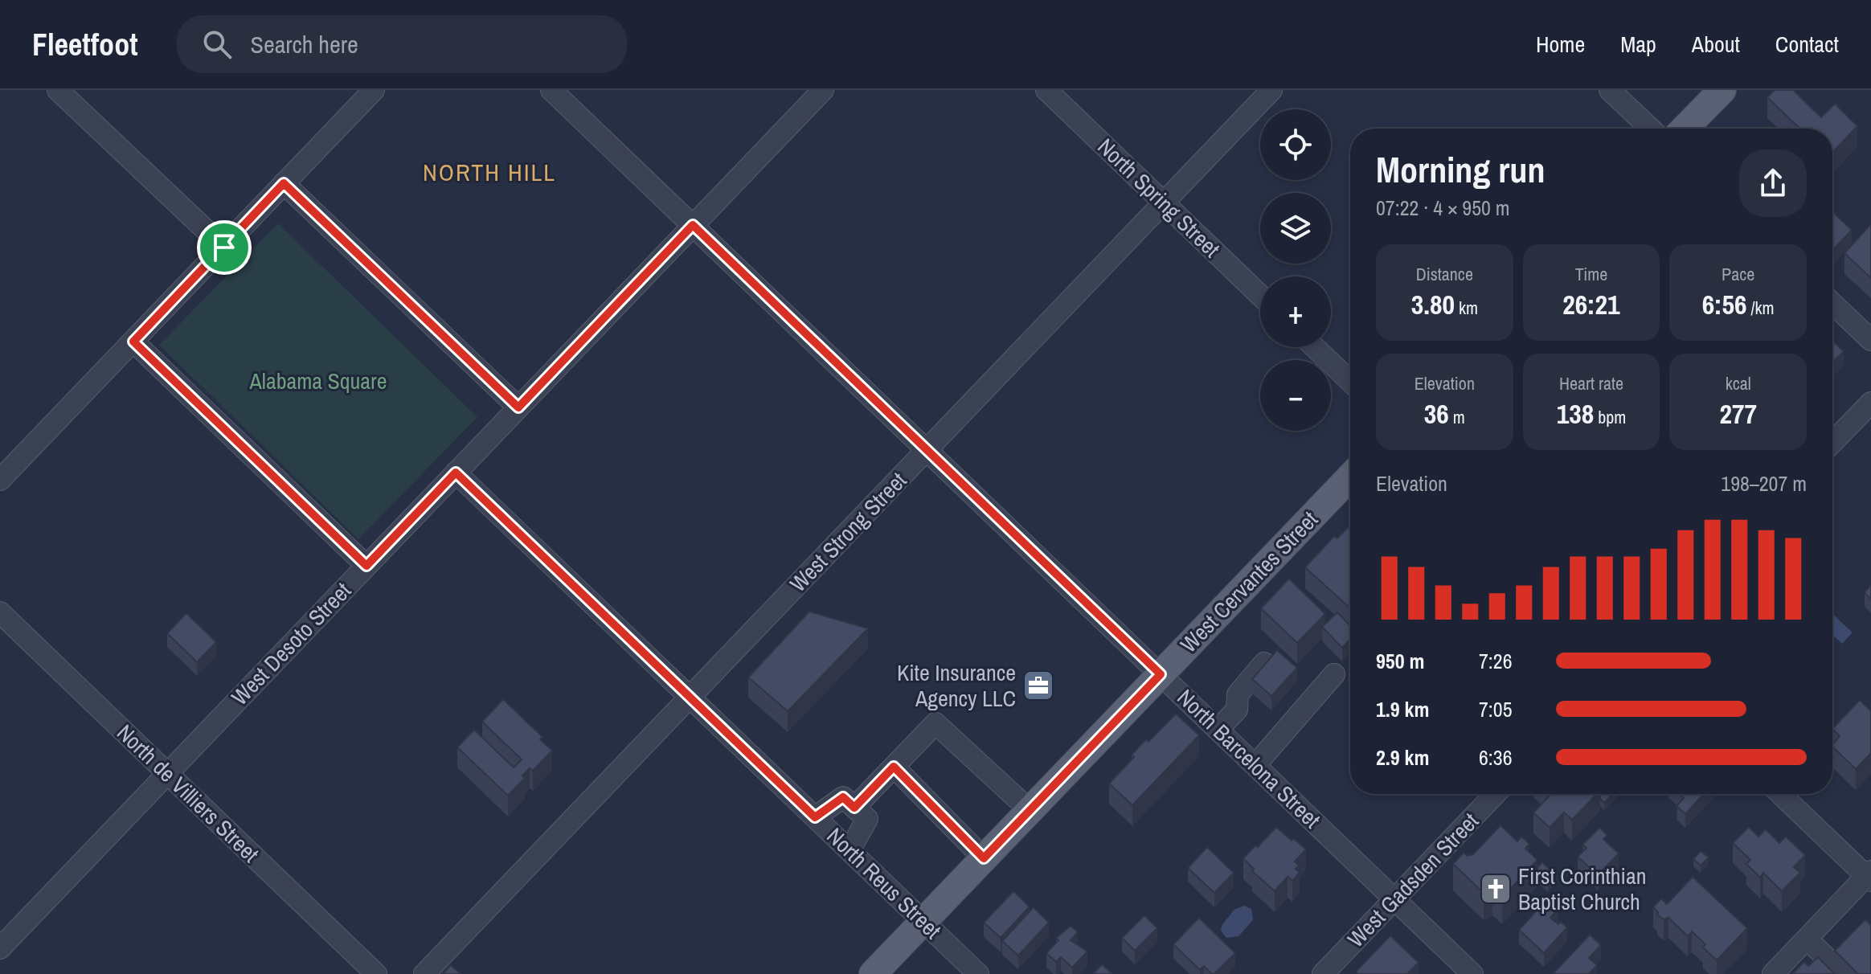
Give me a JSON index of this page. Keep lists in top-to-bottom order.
{
  "streets": {
    "main road": ["West Cervantes Street"],
    "street": [
      "North Spring Street",
      "West Strong Street",
      "West Desoto Street",
      "North Barcelona Street",
      "North de Villiers Street",
      "West Gadsden Street",
      "North Reus Street"
    ]
  },
  "crossings": [
    ["North Spring Street", "West Strong Street"],
    ["West Strong Street", "North Barcelona Street"],
    ["West Strong Street", "North Reus Street"],
    ["West Cervantes Street", "North Barcelona Street"],
    ["West Cervantes Street", "North Reus Street"],
    ["West Desoto Street", "North Barcelona Street"],
    ["West Desoto Street", "North de Villiers Street"],
    ["West Desoto Street", "North Reus Street"],
    ["North Barcelona Street", "West Gadsden Street"]
  ],
  "districts": ["NORTH HILL"],
  "parks": ["Alabama Square"],
  "places": {
    "office": ["Kite Insurance Agency LLC"],
    "church": ["First Corinthian Baptist Church"]
  },
  "page": {
    "header": "Fleetfoot",
    "search": "Search here",
    "nav": [
      "Home",
      "Map",
      "About",
      "Contact"
    ],
    "map_buttons": ["+", "−"],
    "heading": ["Morning run", "07:22 · 4 × 950 m"],
    "stats": [
      ["Distance", "3.80 km"],
      ["Time", "26:21"],
      ["Pace", "6:56 /km"],
      ["Elevation", "36 m"],
      ["Heart rate", "138 bpm"],
      ["kcal", "277"]
    ],
    "chart": ["Elevation", "198–207 m"],
    "list": [
      {
        "name": "950 m",
        "note": "7:26"
      },
      {
        "name": "1.9 km",
        "note": "7:05"
      },
      {
        "name": "2.9 km",
        "note": "6:36"
      }
    ]
  }
}
